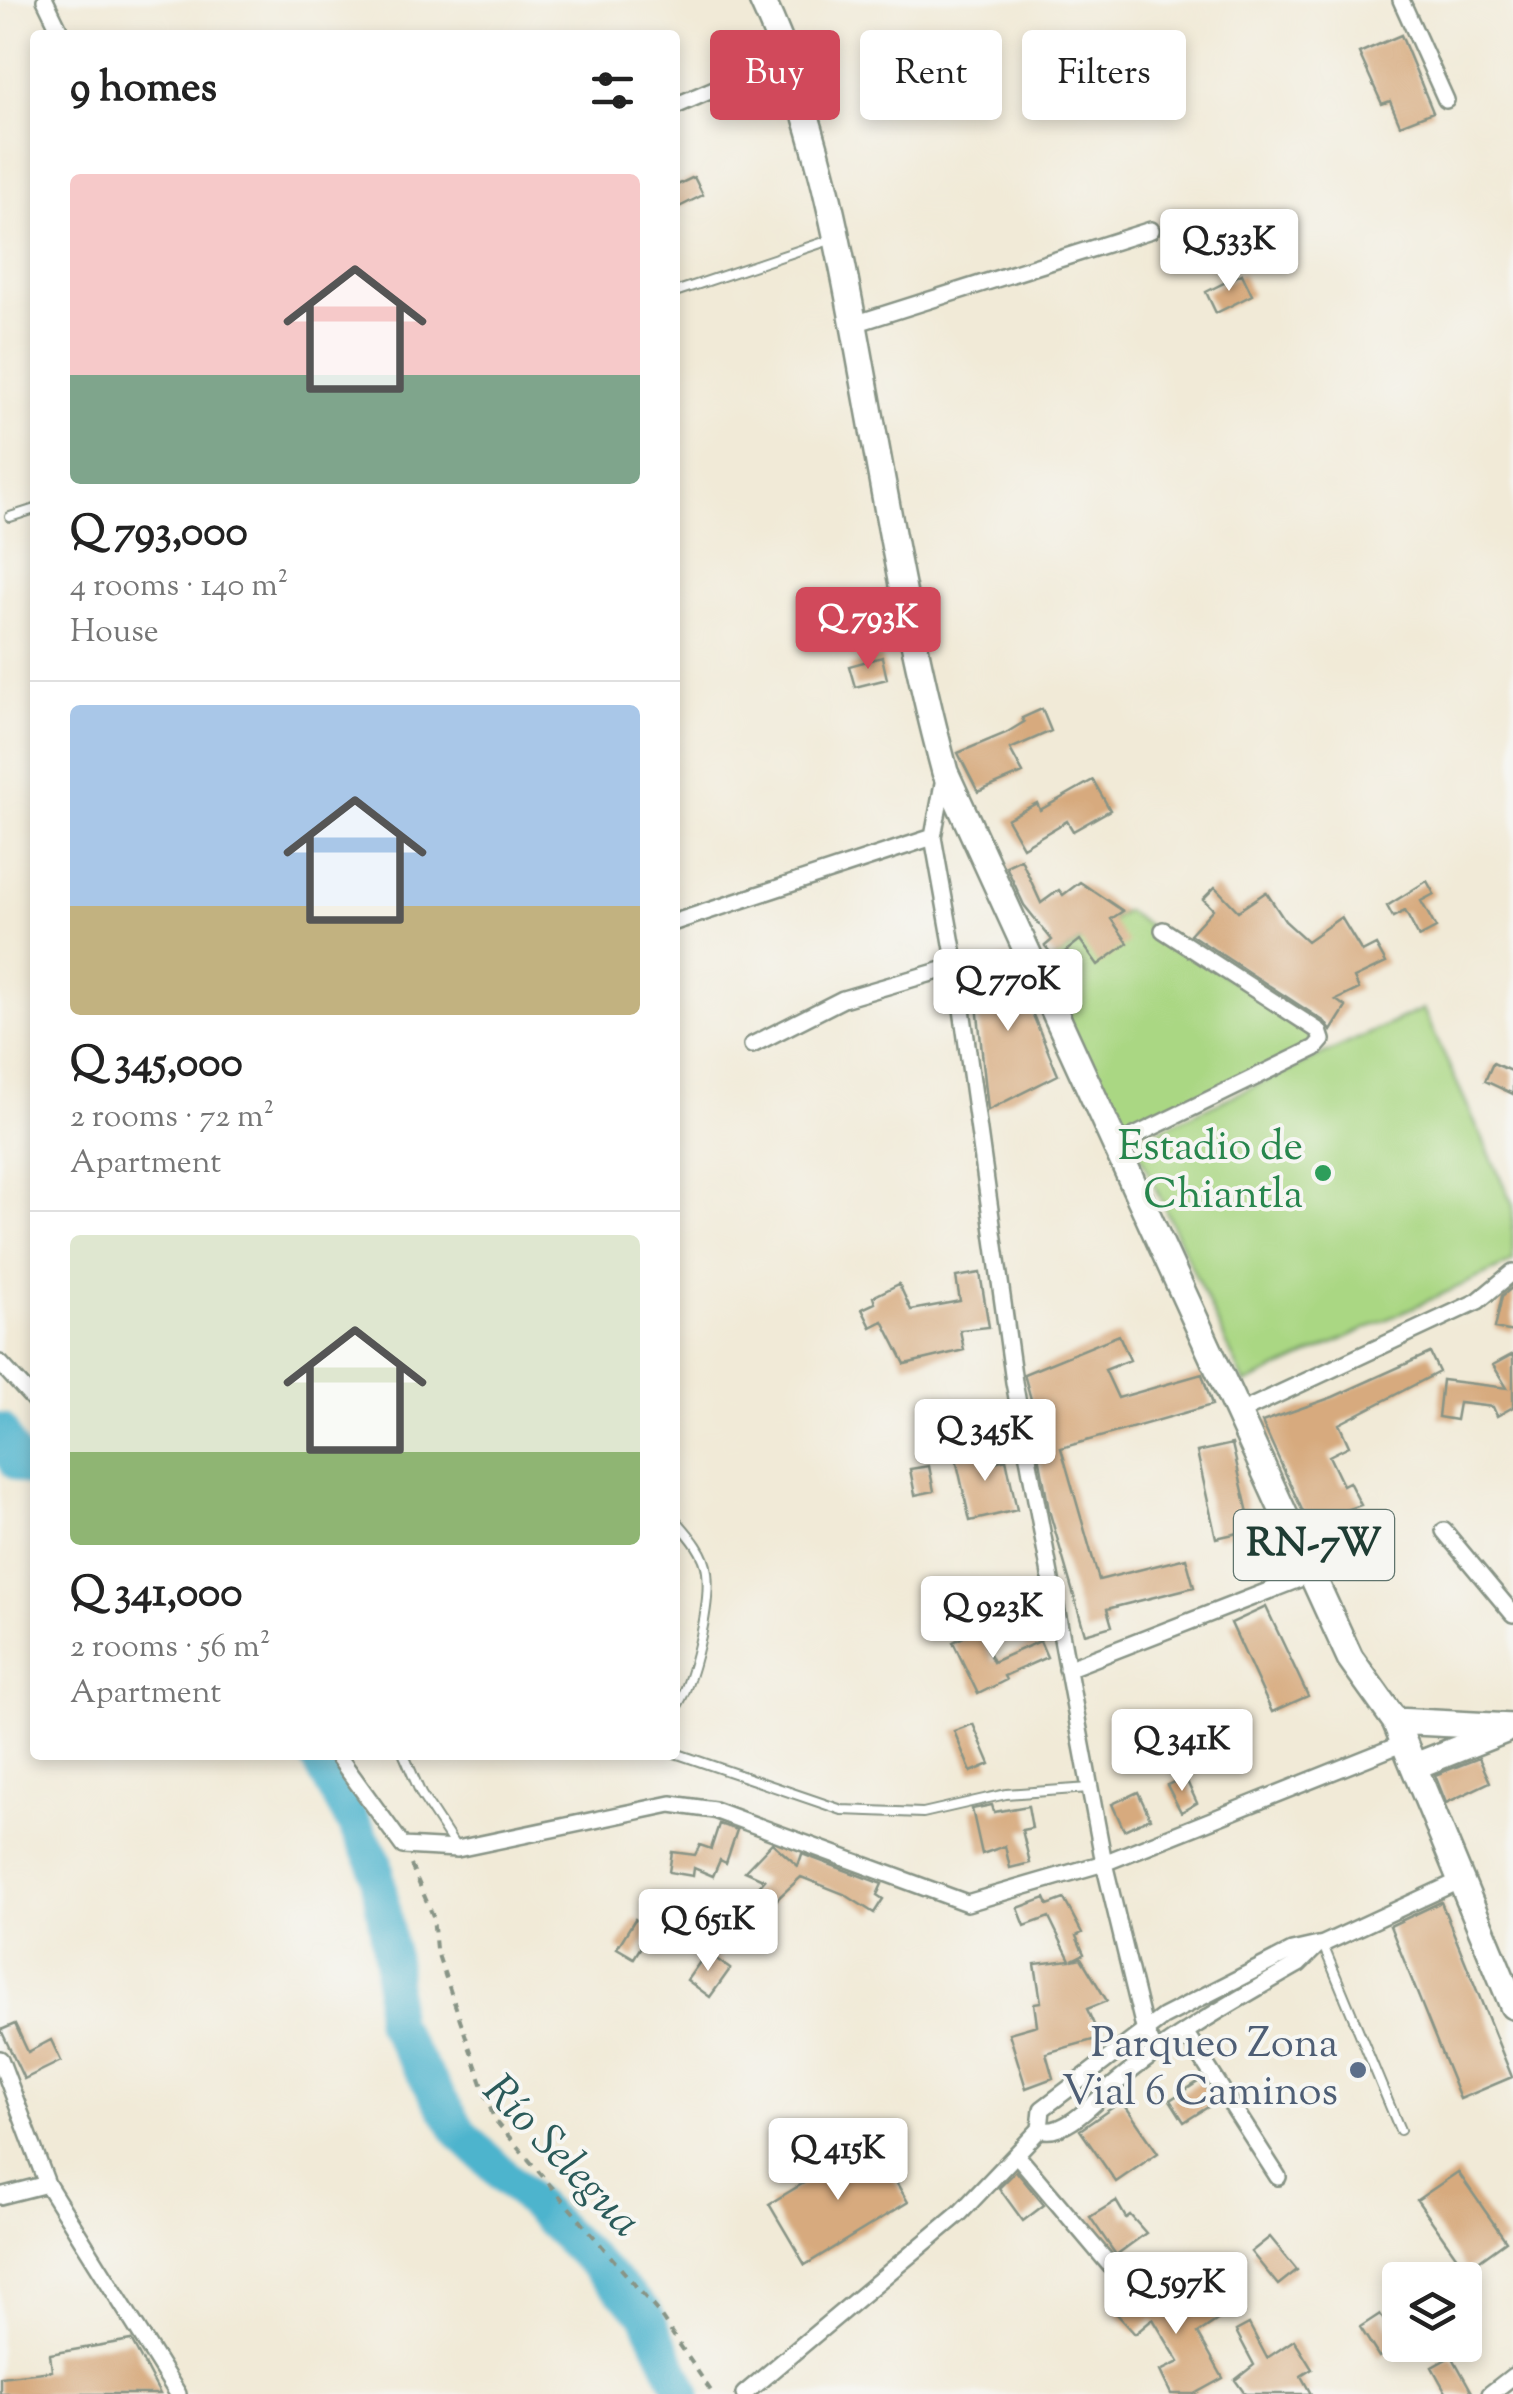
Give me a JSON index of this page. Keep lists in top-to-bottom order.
{
  "streets": {
    "main road": ["RN-7W"]
  },
  "water": ["Río Selegua"],
  "places": ["Estadio de Chiantla", "Parqueo Zona Vial 6 Caminos"],
  "page": {
    "chip": ["Buy", "Rent", "Filters"],
    "heading": "9 homes",
    "list": [
      {
        "name": "Q 793,000",
        "note": "4 rooms · 140 m² · House"
      },
      {
        "name": "Q 345,000",
        "note": "2 rooms · 72 m² · Apartment"
      },
      {
        "name": "Q 341,000",
        "note": "2 rooms · 56 m² · Apartment"
      }
    ],
    "price": [
      "Q 533K",
      "Q 793K",
      "Q 770K",
      "Q 345K",
      "Q 923K",
      "Q 341K",
      "Q 651K",
      "Q 415K",
      "Q 597K"
    ]
  }
}
